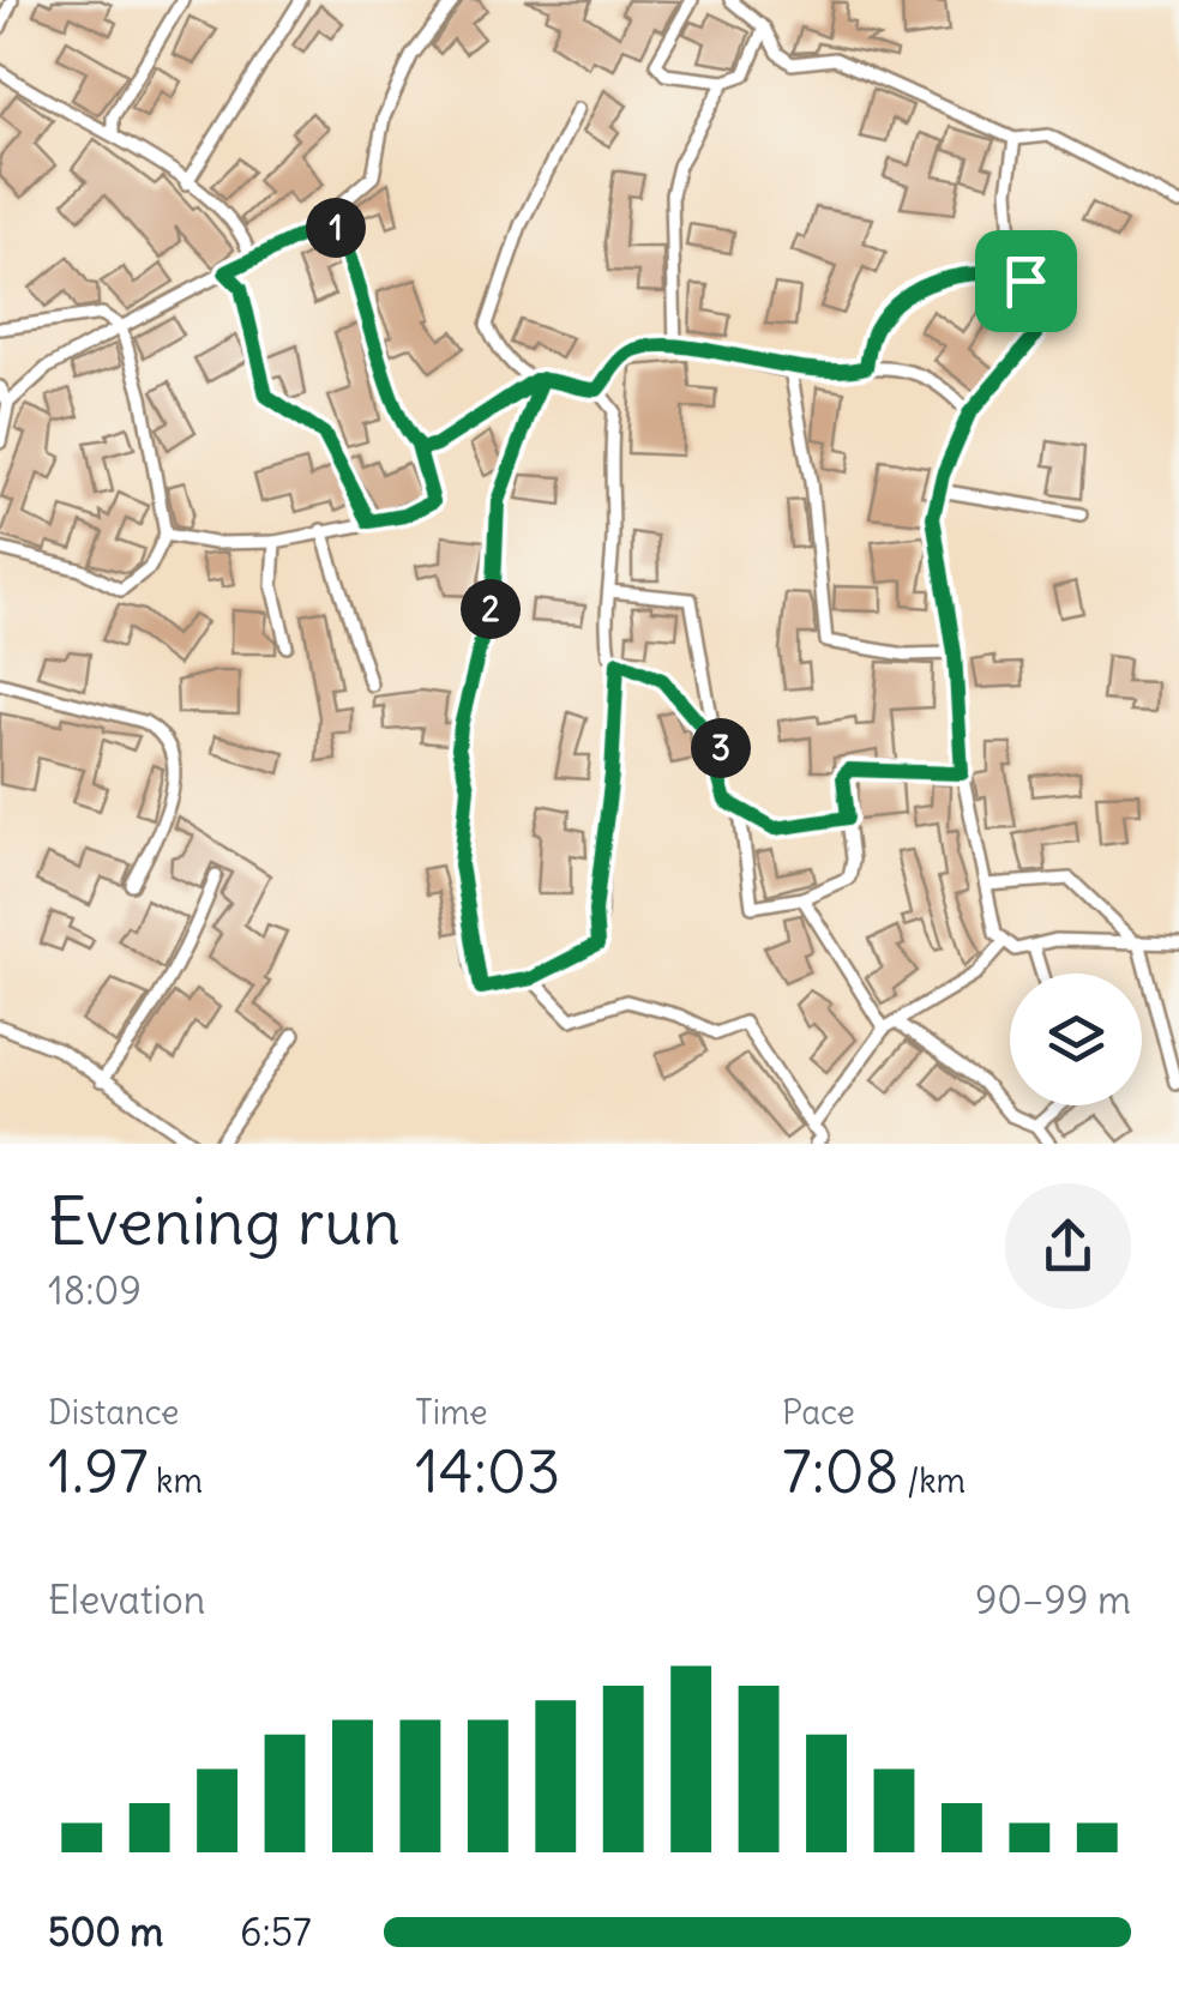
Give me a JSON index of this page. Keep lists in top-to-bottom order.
{
  "page": {
    "pins": ["1", "2", "3"],
    "heading": ["Evening run", "18:09"],
    "stats": [
      ["Distance", "1.97 km"],
      ["Time", "14:03"],
      ["Pace", "7:08 /km"]
    ],
    "chart": ["Elevation", "90–99 m"],
    "list": [
      {
        "name": "500 m",
        "note": "6:57"
      }
    ]
  }
}
